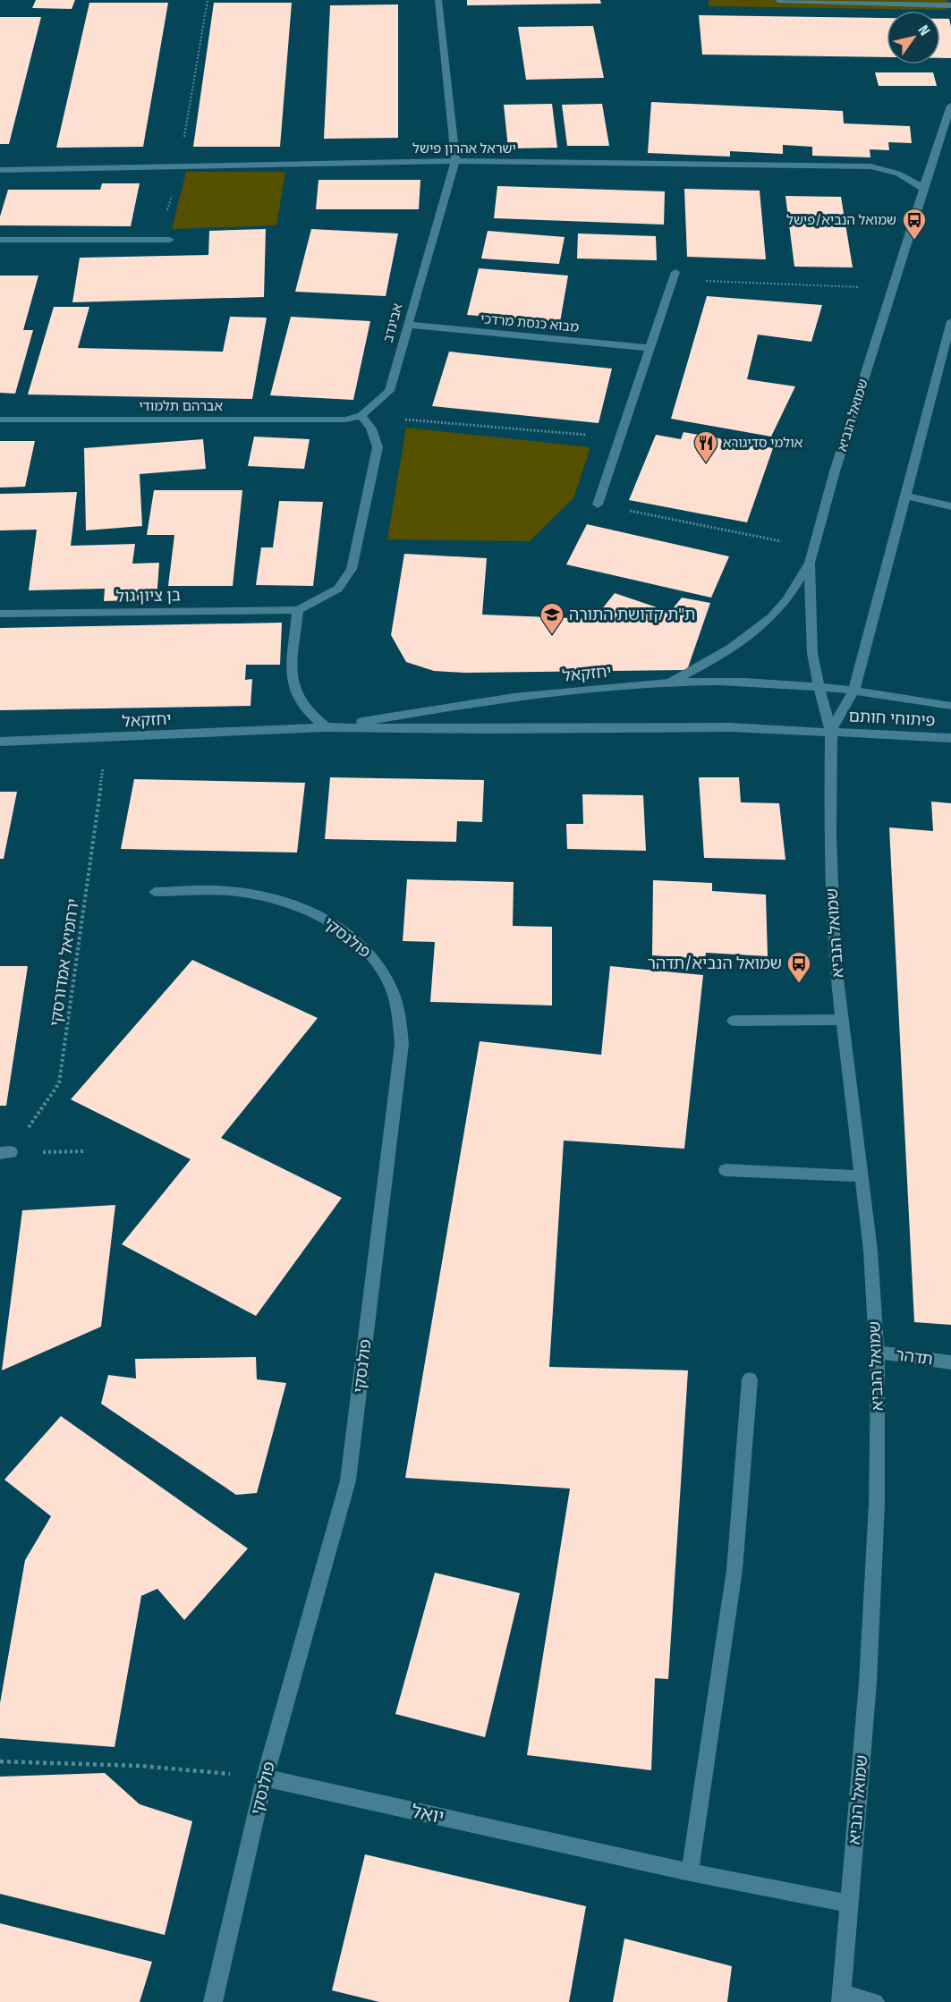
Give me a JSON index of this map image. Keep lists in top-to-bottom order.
{
  "streets": {
    "street": [
      "ישראל אהרון פישל",
      "אבינדב",
      "מבוא כנסת מרדכי",
      "אברהם תלמודי",
      "שמואל הנביא",
      "בן ציון גול",
      "יחזקאל",
      "פיתוחי חותם",
      "פולנסקי",
      "תדהר",
      "יואל"
    ],
    "path": ["ירחמיאל אמדורסקי"]
  },
  "crossings": [
    ["ישראל אהרון פישל", "אבינדב"],
    ["ישראל אהרון פישל", "שמואל הנביא"],
    ["אבינדב", "מבוא כנסת מרדכי"],
    ["אבינדב", "אברהם תלמודי"],
    ["שמואל הנביא", "יחזקאל"],
    ["שמואל הנביא", "פיתוחי חותם"],
    ["שמואל הנביא", "תדהר"],
    ["שמואל הנביא", "יואל"],
    ["יחזקאל", "פיתוחי חותם"],
    ["יחזקאל", "ירחמיאל אמדורסקי"],
    ["פולנסקי", "יואל"]
  ],
  "places": {
    "bus stop": ["שמואל הנביא/פישל", "שמואל הנביא/תדהר"],
    "restaurant": ["אולמי סדיגורא"],
    "school or university": ["ת\"ת קדושת התורה"]
  },
  "north": "top right"
}
